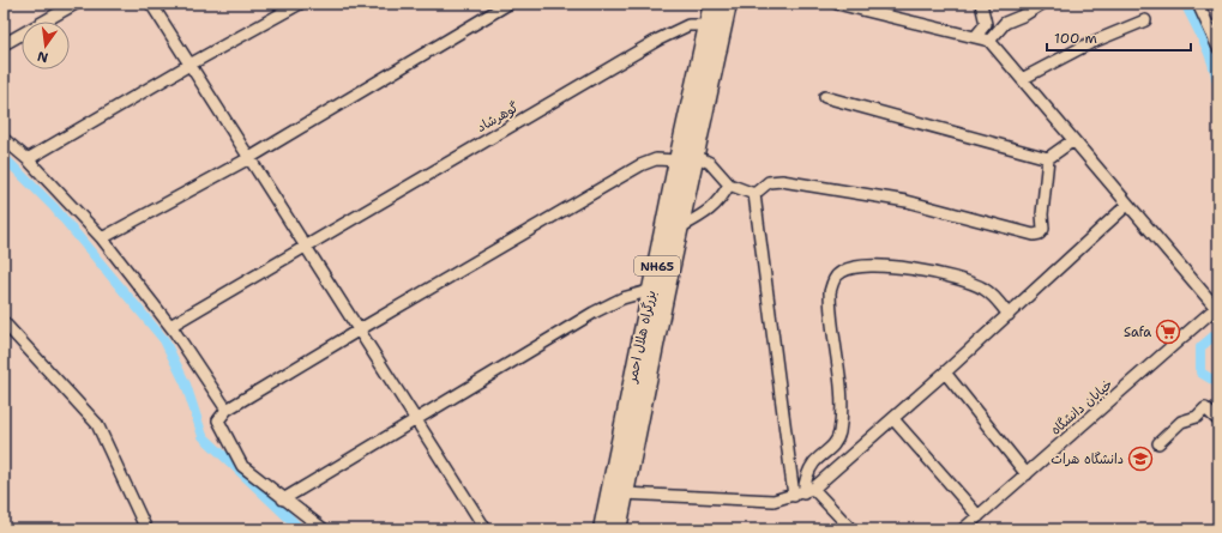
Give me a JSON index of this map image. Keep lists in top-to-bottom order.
{
  "streets": {
    "highway": ["NH65", "بزرگراه هلال احمر"],
    "street": ["گوهرشاد", "خیابان دانشگاه"]
  },
  "crossings": [
    ["گوهرشاد", "بزرگراه هلال احمر"]
  ],
  "places": {
    "supermarket": ["Safa"],
    "school or university": ["دانشگاه هرات"]
  },
  "scale_bar": "100 m",
  "north": "bottom"
}
